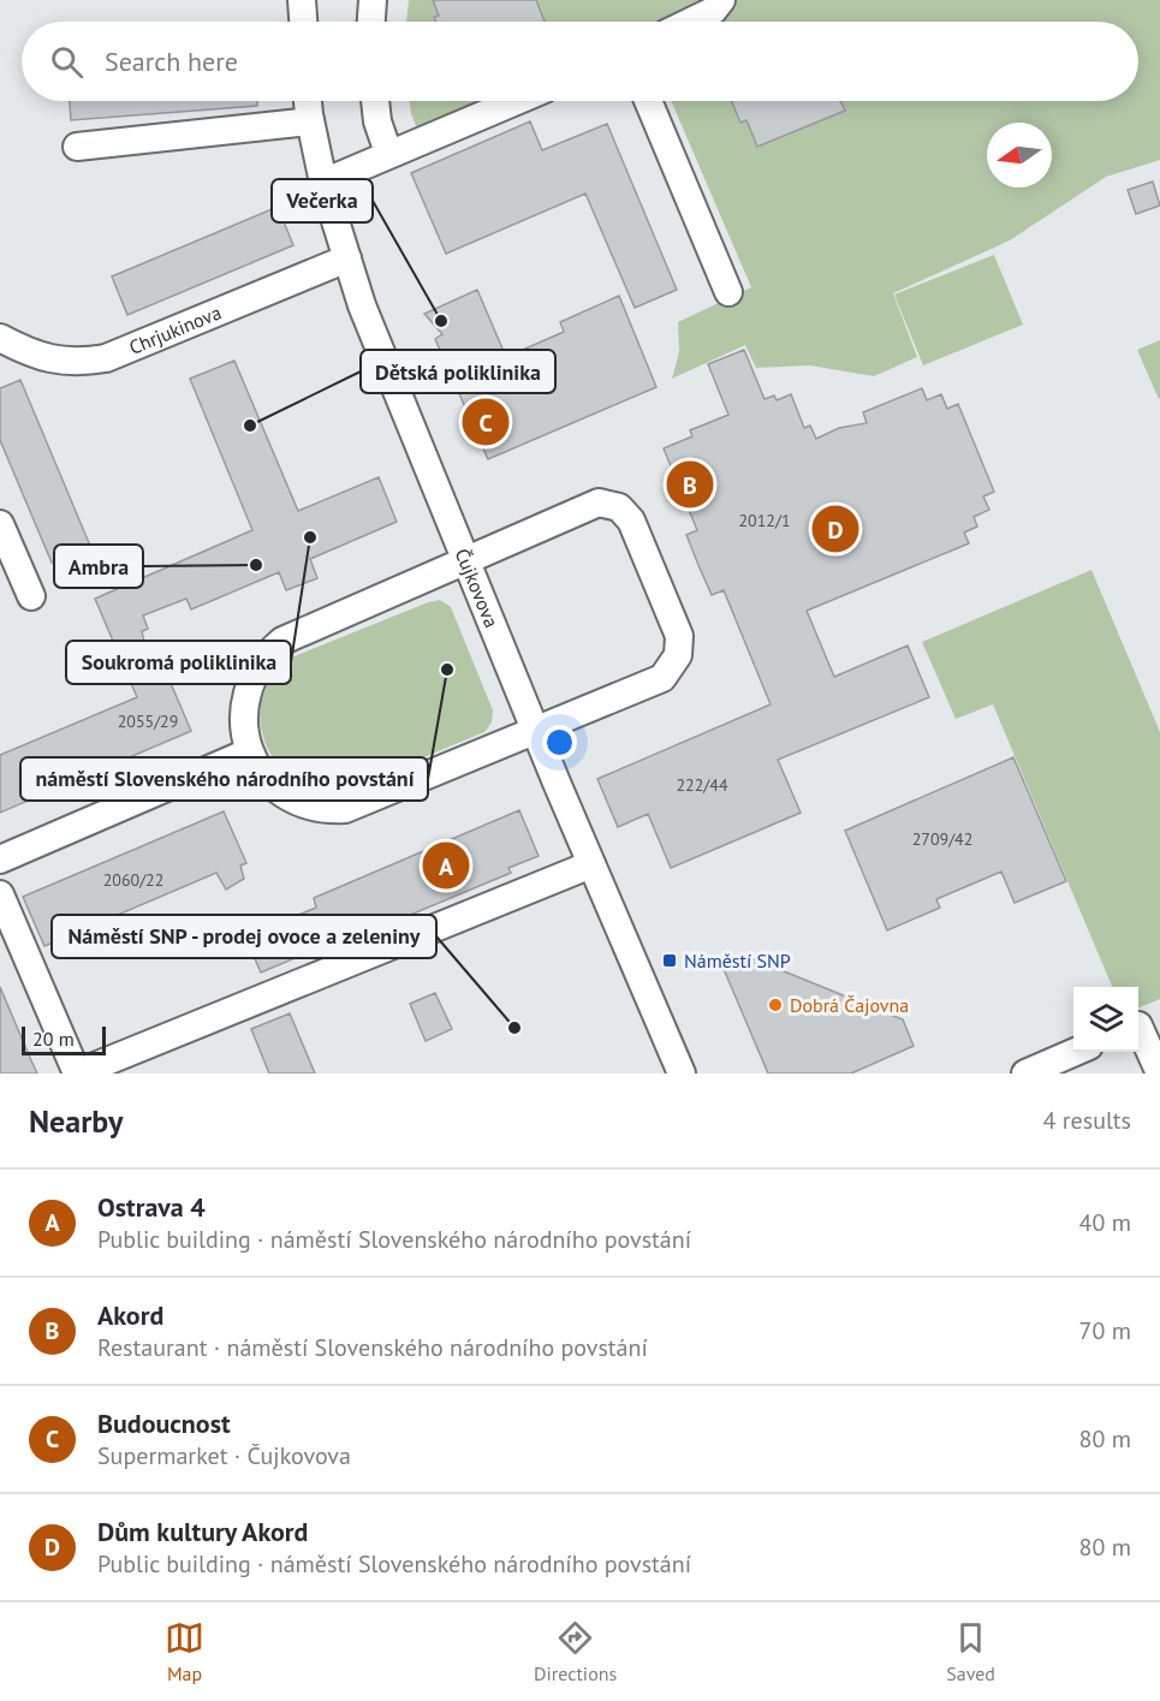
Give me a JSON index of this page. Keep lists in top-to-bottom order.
{
  "streets": {
    "street": ["Chrjukinova", "Čujkovova"]
  },
  "crossings": [
    ["Chrjukinova", "Čujkovova"]
  ],
  "places": {
    "other": [
      "Večerka",
      "Dětská poliklinika",
      "Soukromá poliklinika",
      "Ambra",
      "náměstí Slovenského národního povstání",
      "Dobrá Čajovna",
      "Náměstí SNP - prodej ovoce a zeleniny"
    ],
    "transit": ["Náměstí SNP"]
  },
  "house_numbers": [
    "2012/1",
    "2055/29",
    "222/44",
    "2709/42",
    "2060/22"
  ],
  "scale_bar": "20 m",
  "north": "left",
  "page": {
    "search": "Search here",
    "pins": [
      "C",
      "B",
      "D",
      "A"
    ],
    "scale": "20 m",
    "heading": ["Nearby", "4 results"],
    "list": [
      {
        "mark": "A",
        "name": "Ostrava 4",
        "note": "Public building · náměstí Slovenského národního povstání",
        "value": "40 m"
      },
      {
        "mark": "B",
        "name": "Akord",
        "note": "Restaurant · náměstí Slovenského národního povstání",
        "value": "70 m"
      },
      {
        "mark": "C",
        "name": "Budoucnost",
        "note": "Supermarket · Čujkovova",
        "value": "80 m"
      },
      {
        "mark": "D",
        "name": "Dům kultury Akord",
        "note": "Public building · náměstí Slovenského národního povstání",
        "value": "80 m"
      }
    ],
    "nav": ["Map", "Directions", "Saved"]
  }
}
